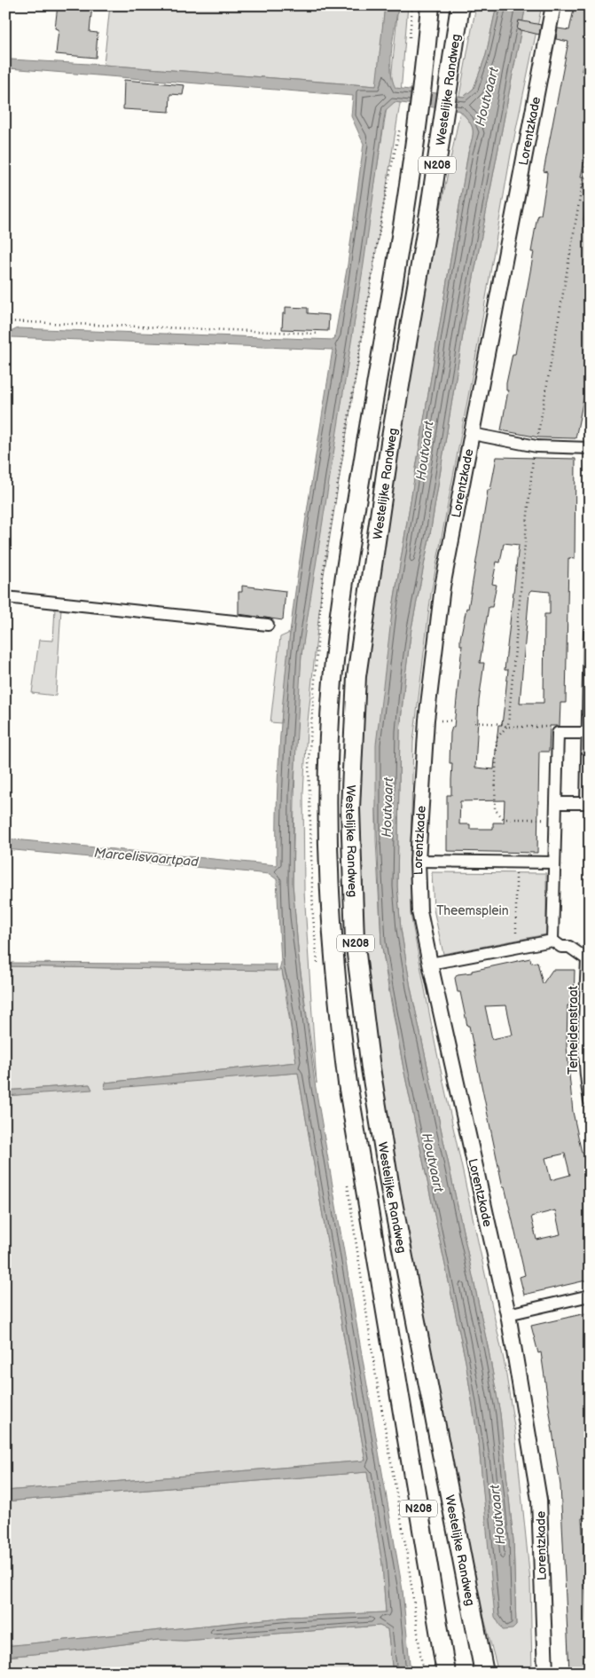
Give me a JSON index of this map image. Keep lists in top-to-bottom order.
{
  "streets": {
    "main road": ["Westelijke Randweg", "N208"],
    "street": ["Lorentzkade", "Terheidenstraat"]
  },
  "water": ["Houtvaart", "Marcelisvaartpad"],
  "parks": ["Theemsplein"]
}
